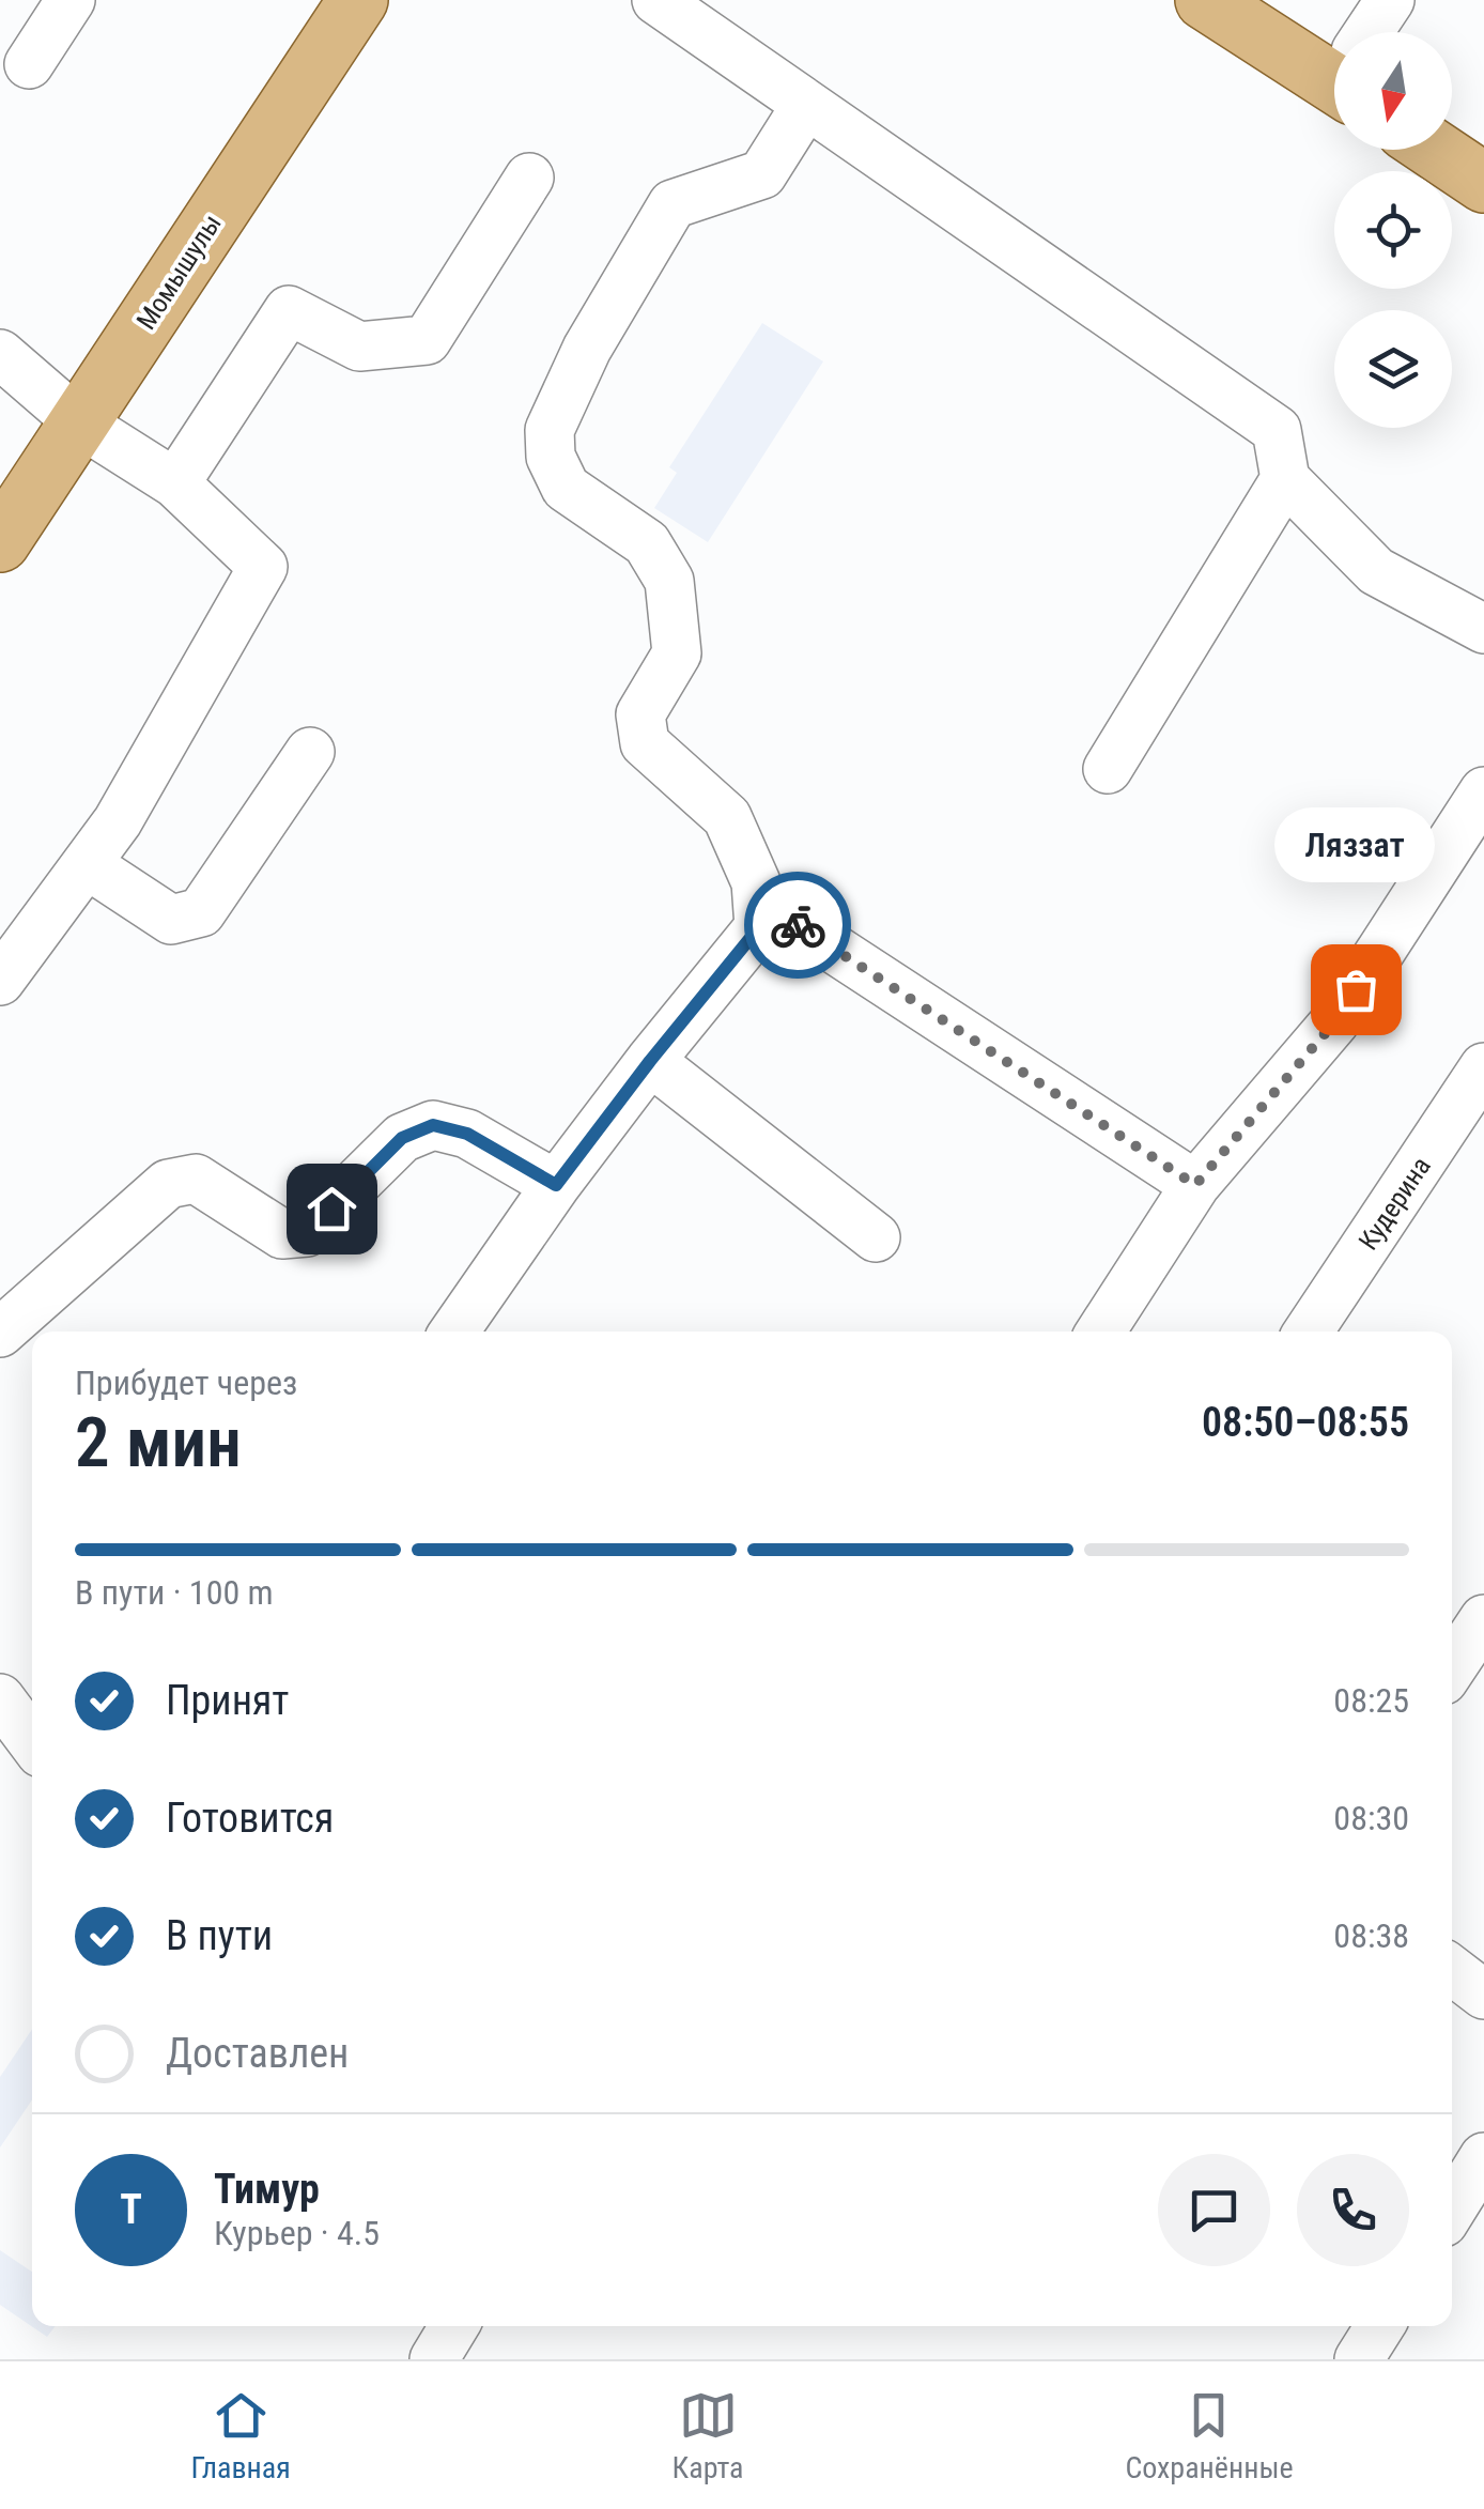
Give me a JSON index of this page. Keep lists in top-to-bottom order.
{
  "streets": {
    "main road": ["Момышулы"],
    "street": ["Кудерина"]
  },
  "places": ["Ляззат"],
  "north": "bottom",
  "page": {
    "bubble": "Ляззат",
    "heading": ["2 мин", "Прибудет через", "08:50–08:55"],
    "panel": ["Тимур", "Курьер · 4.5"],
    "bar": "В пути · 100 m",
    "list": [
      ["Принят", "08:25"],
      ["Готовится", "08:30"],
      ["В пути", "08:38"],
      "Доставлен"
    ],
    "round": "Т",
    "tabs": ["Главная", "Карта", "Сохранённые"]
  }
}
